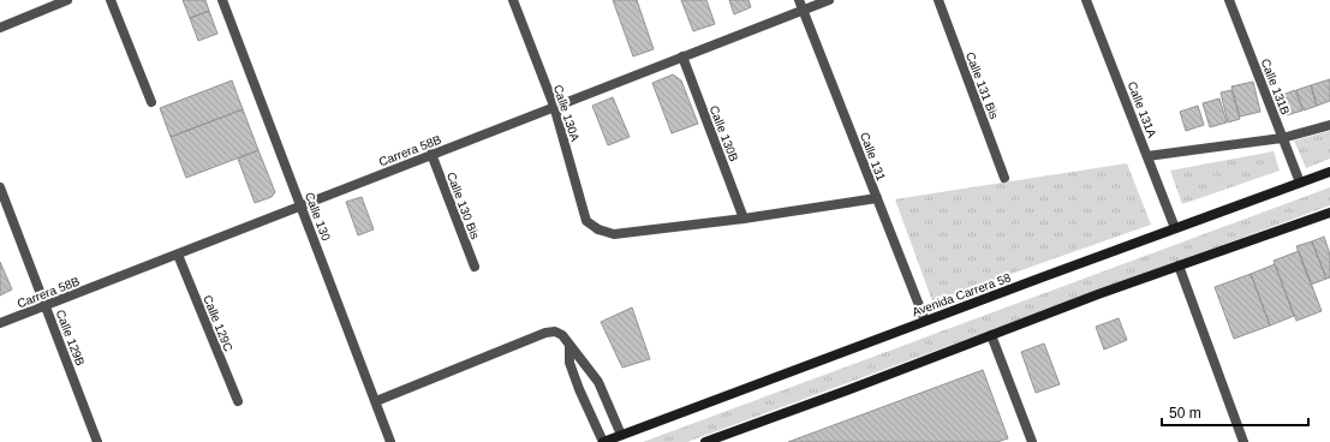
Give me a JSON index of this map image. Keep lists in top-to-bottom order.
{
  "streets": {
    "main road": ["Avenida Carrera 58"],
    "street": [
      "Calle 131 Bis",
      "Calle 131B",
      "Calle 131A",
      "Calle 130A",
      "Calle 130B",
      "Carrera 58B",
      "Calle 131",
      "Calle 130 Bis",
      "Calle 130",
      "Calle 129C",
      "Calle 129B"
    ]
  },
  "crossings": [
    ["Calle 131B", "Avenida Carrera 58"],
    ["Calle 131A", "Avenida Carrera 58"],
    ["Calle 130A", "Calle 130B"],
    ["Calle 130A", "Carrera 58B"],
    ["Calle 130B", "Carrera 58B"],
    ["Carrera 58B", "Calle 131"],
    ["Carrera 58B", "Calle 130 Bis"],
    ["Carrera 58B", "Calle 130"],
    ["Carrera 58B", "Calle 129C"],
    ["Carrera 58B", "Calle 129B"],
    ["Calle 131", "Avenida Carrera 58"]
  ],
  "scale_bar": "50 m"
}
